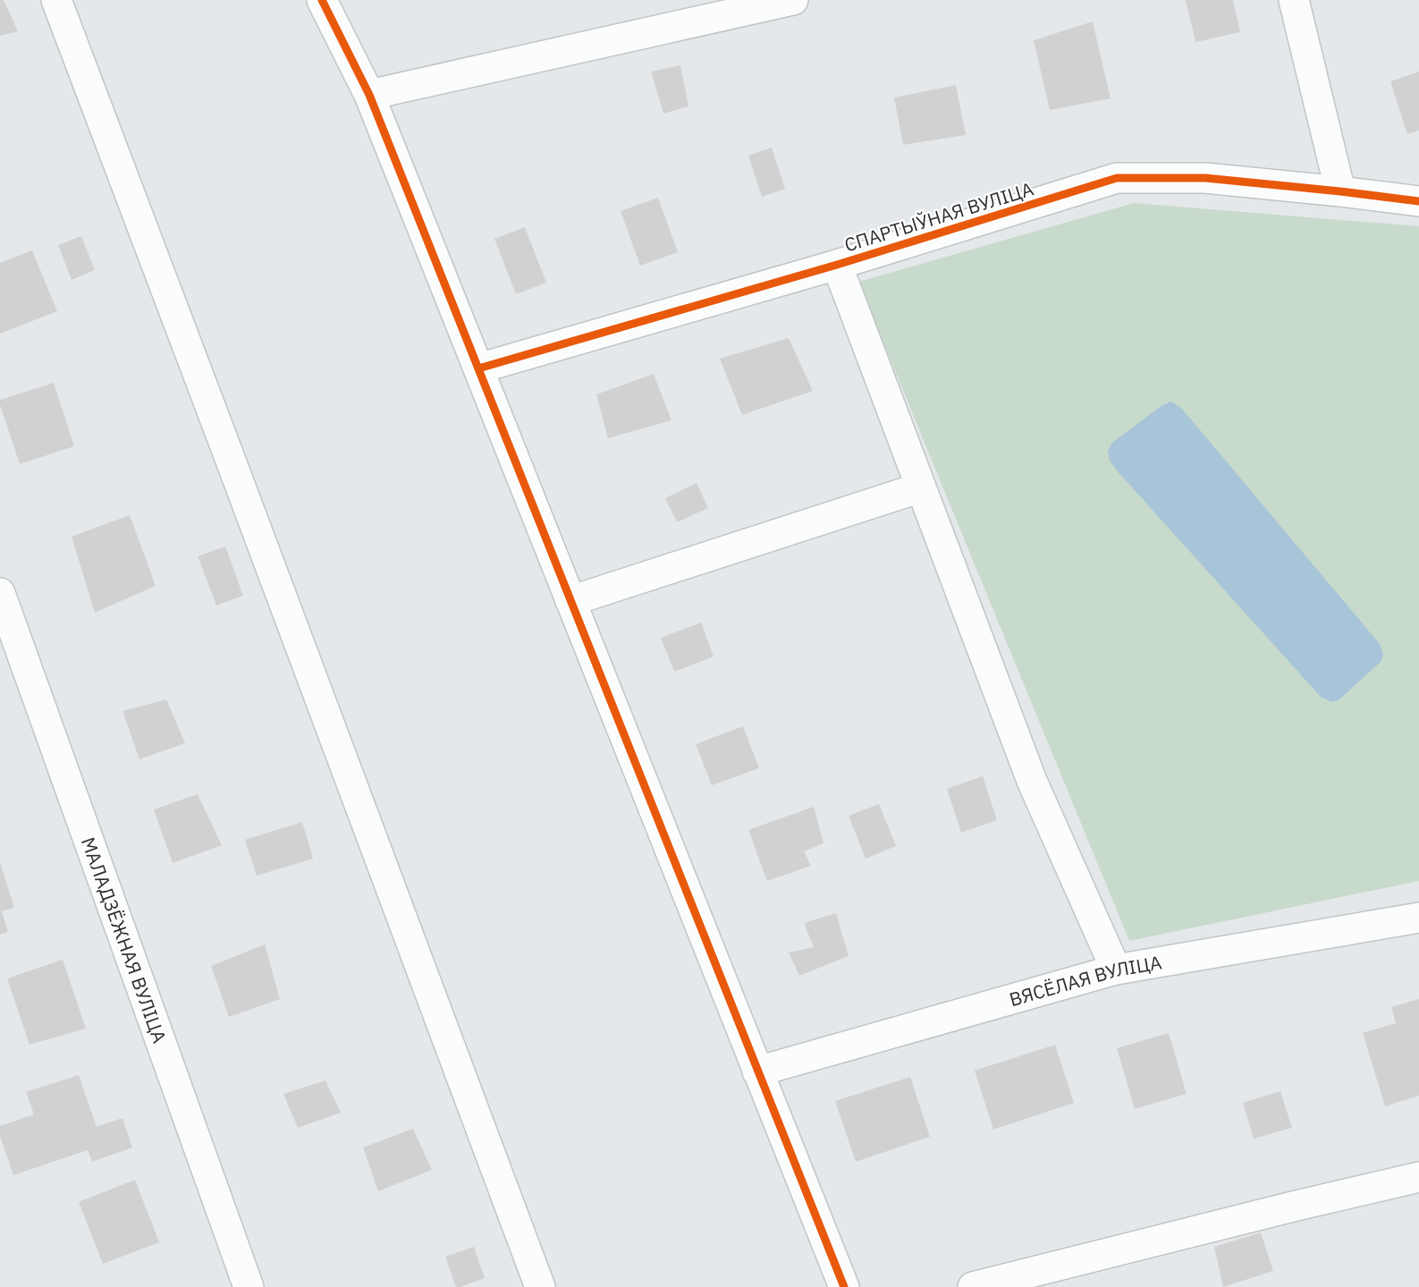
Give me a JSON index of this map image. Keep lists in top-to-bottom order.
{
  "streets": {
    "street": ["СПАРТЫЎНАЯ ВУЛІЦА", "МАЛАДЗЁЖНАЯ ВУЛІЦА", "ВЯСЁЛАЯ ВУЛІЦА"]
  }
}
